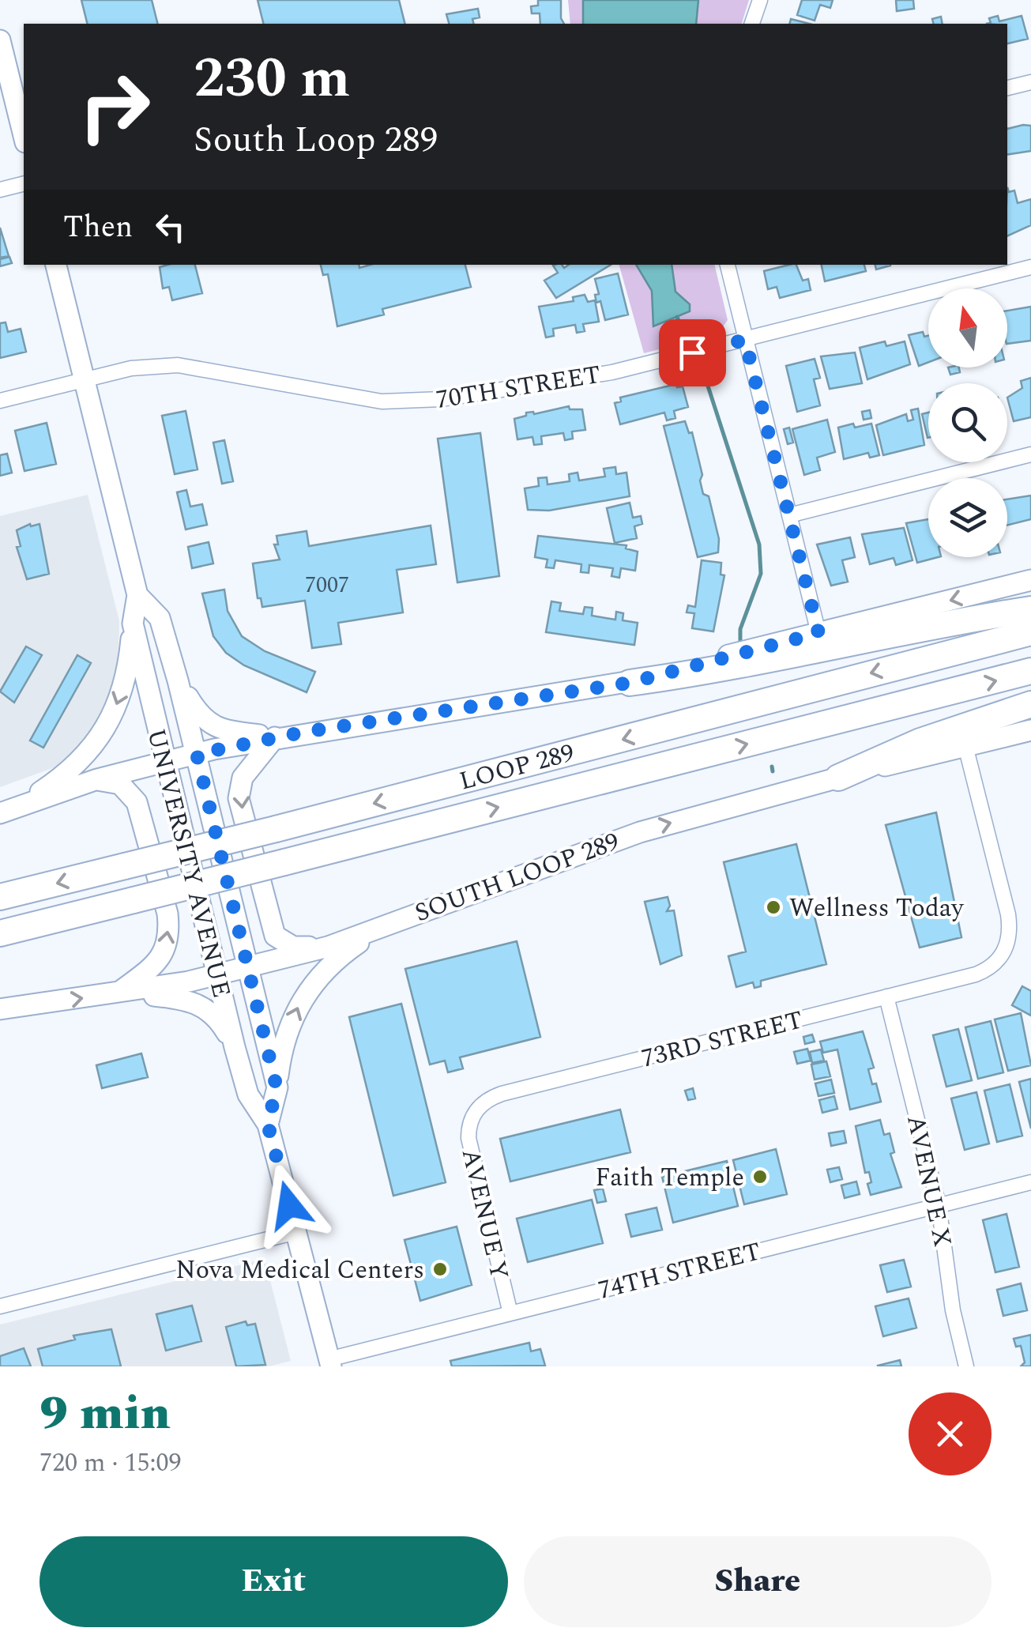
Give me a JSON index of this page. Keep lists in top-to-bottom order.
{
  "streets": {
    "highway": ["LOOP 289"],
    "main road": ["UNIVERSITY AVENUE", "SOUTH LOOP 289"],
    "street": [
      "70TH STREET",
      "73RD STREET",
      "AVENUE X",
      "AVENUE Y",
      "74TH STREET"
    ]
  },
  "crossings": [
    ["70TH STREET", "UNIVERSITY AVENUE"],
    ["UNIVERSITY AVENUE", "SOUTH LOOP 289"],
    ["UNIVERSITY AVENUE", "74TH STREET"],
    ["SOUTH LOOP 289", "73RD STREET"],
    ["73RD STREET", "AVENUE X"],
    ["73RD STREET", "AVENUE Y"],
    ["AVENUE X", "74TH STREET"],
    ["AVENUE Y", "74TH STREET"]
  ],
  "places": ["Wellness Today", "Faith Temple", "Nova Medical Centers"],
  "house_numbers": ["7007"],
  "north": "top",
  "page": {
    "turn": ["230 m", "South Loop 289"],
    "then": "Then",
    "heading": ["9 min", "720 m · 15:09"],
    "buttons": ["Exit", "Share"]
  }
}
